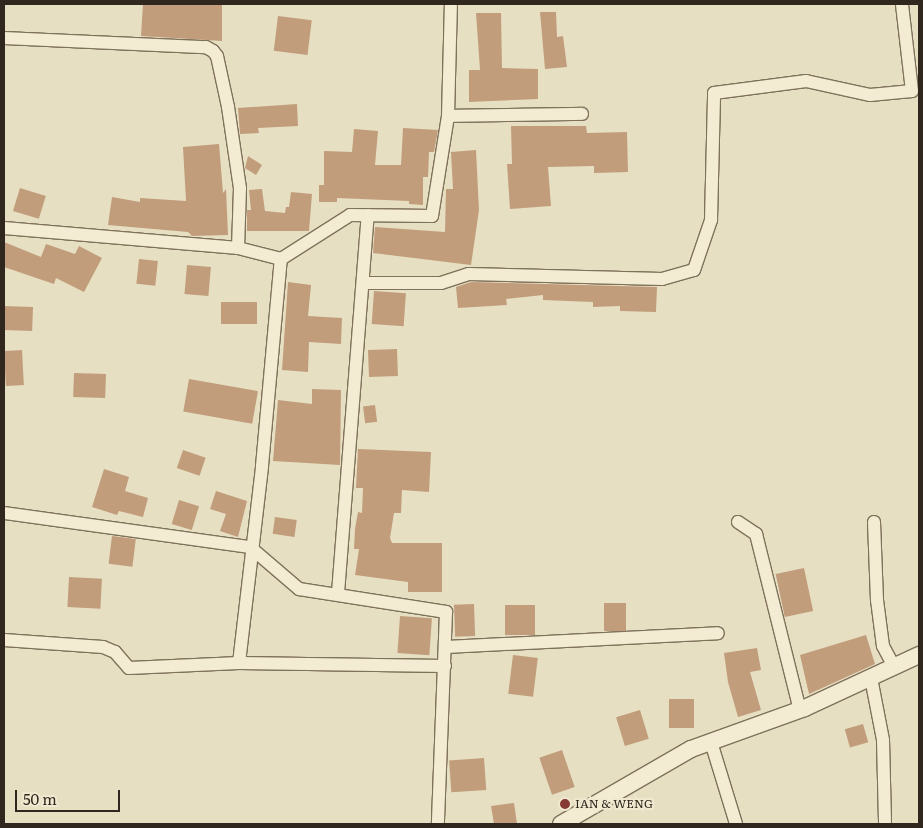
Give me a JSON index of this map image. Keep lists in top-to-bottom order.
{
  "places": ["IAN & WENG"],
  "scale_bar": "50 m"
}
